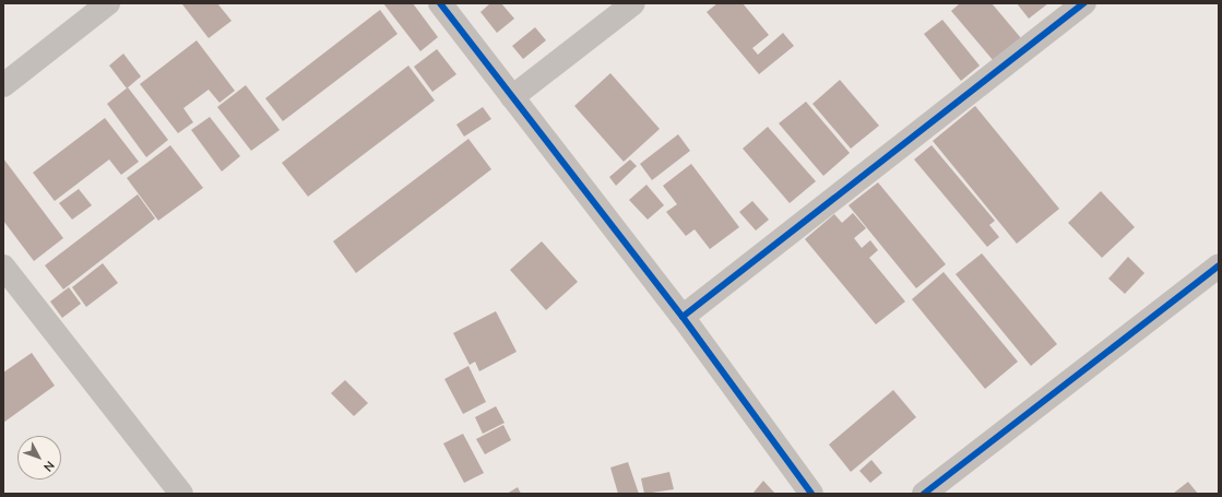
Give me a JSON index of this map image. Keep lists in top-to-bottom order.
{
  "north": "bottom right"
}
